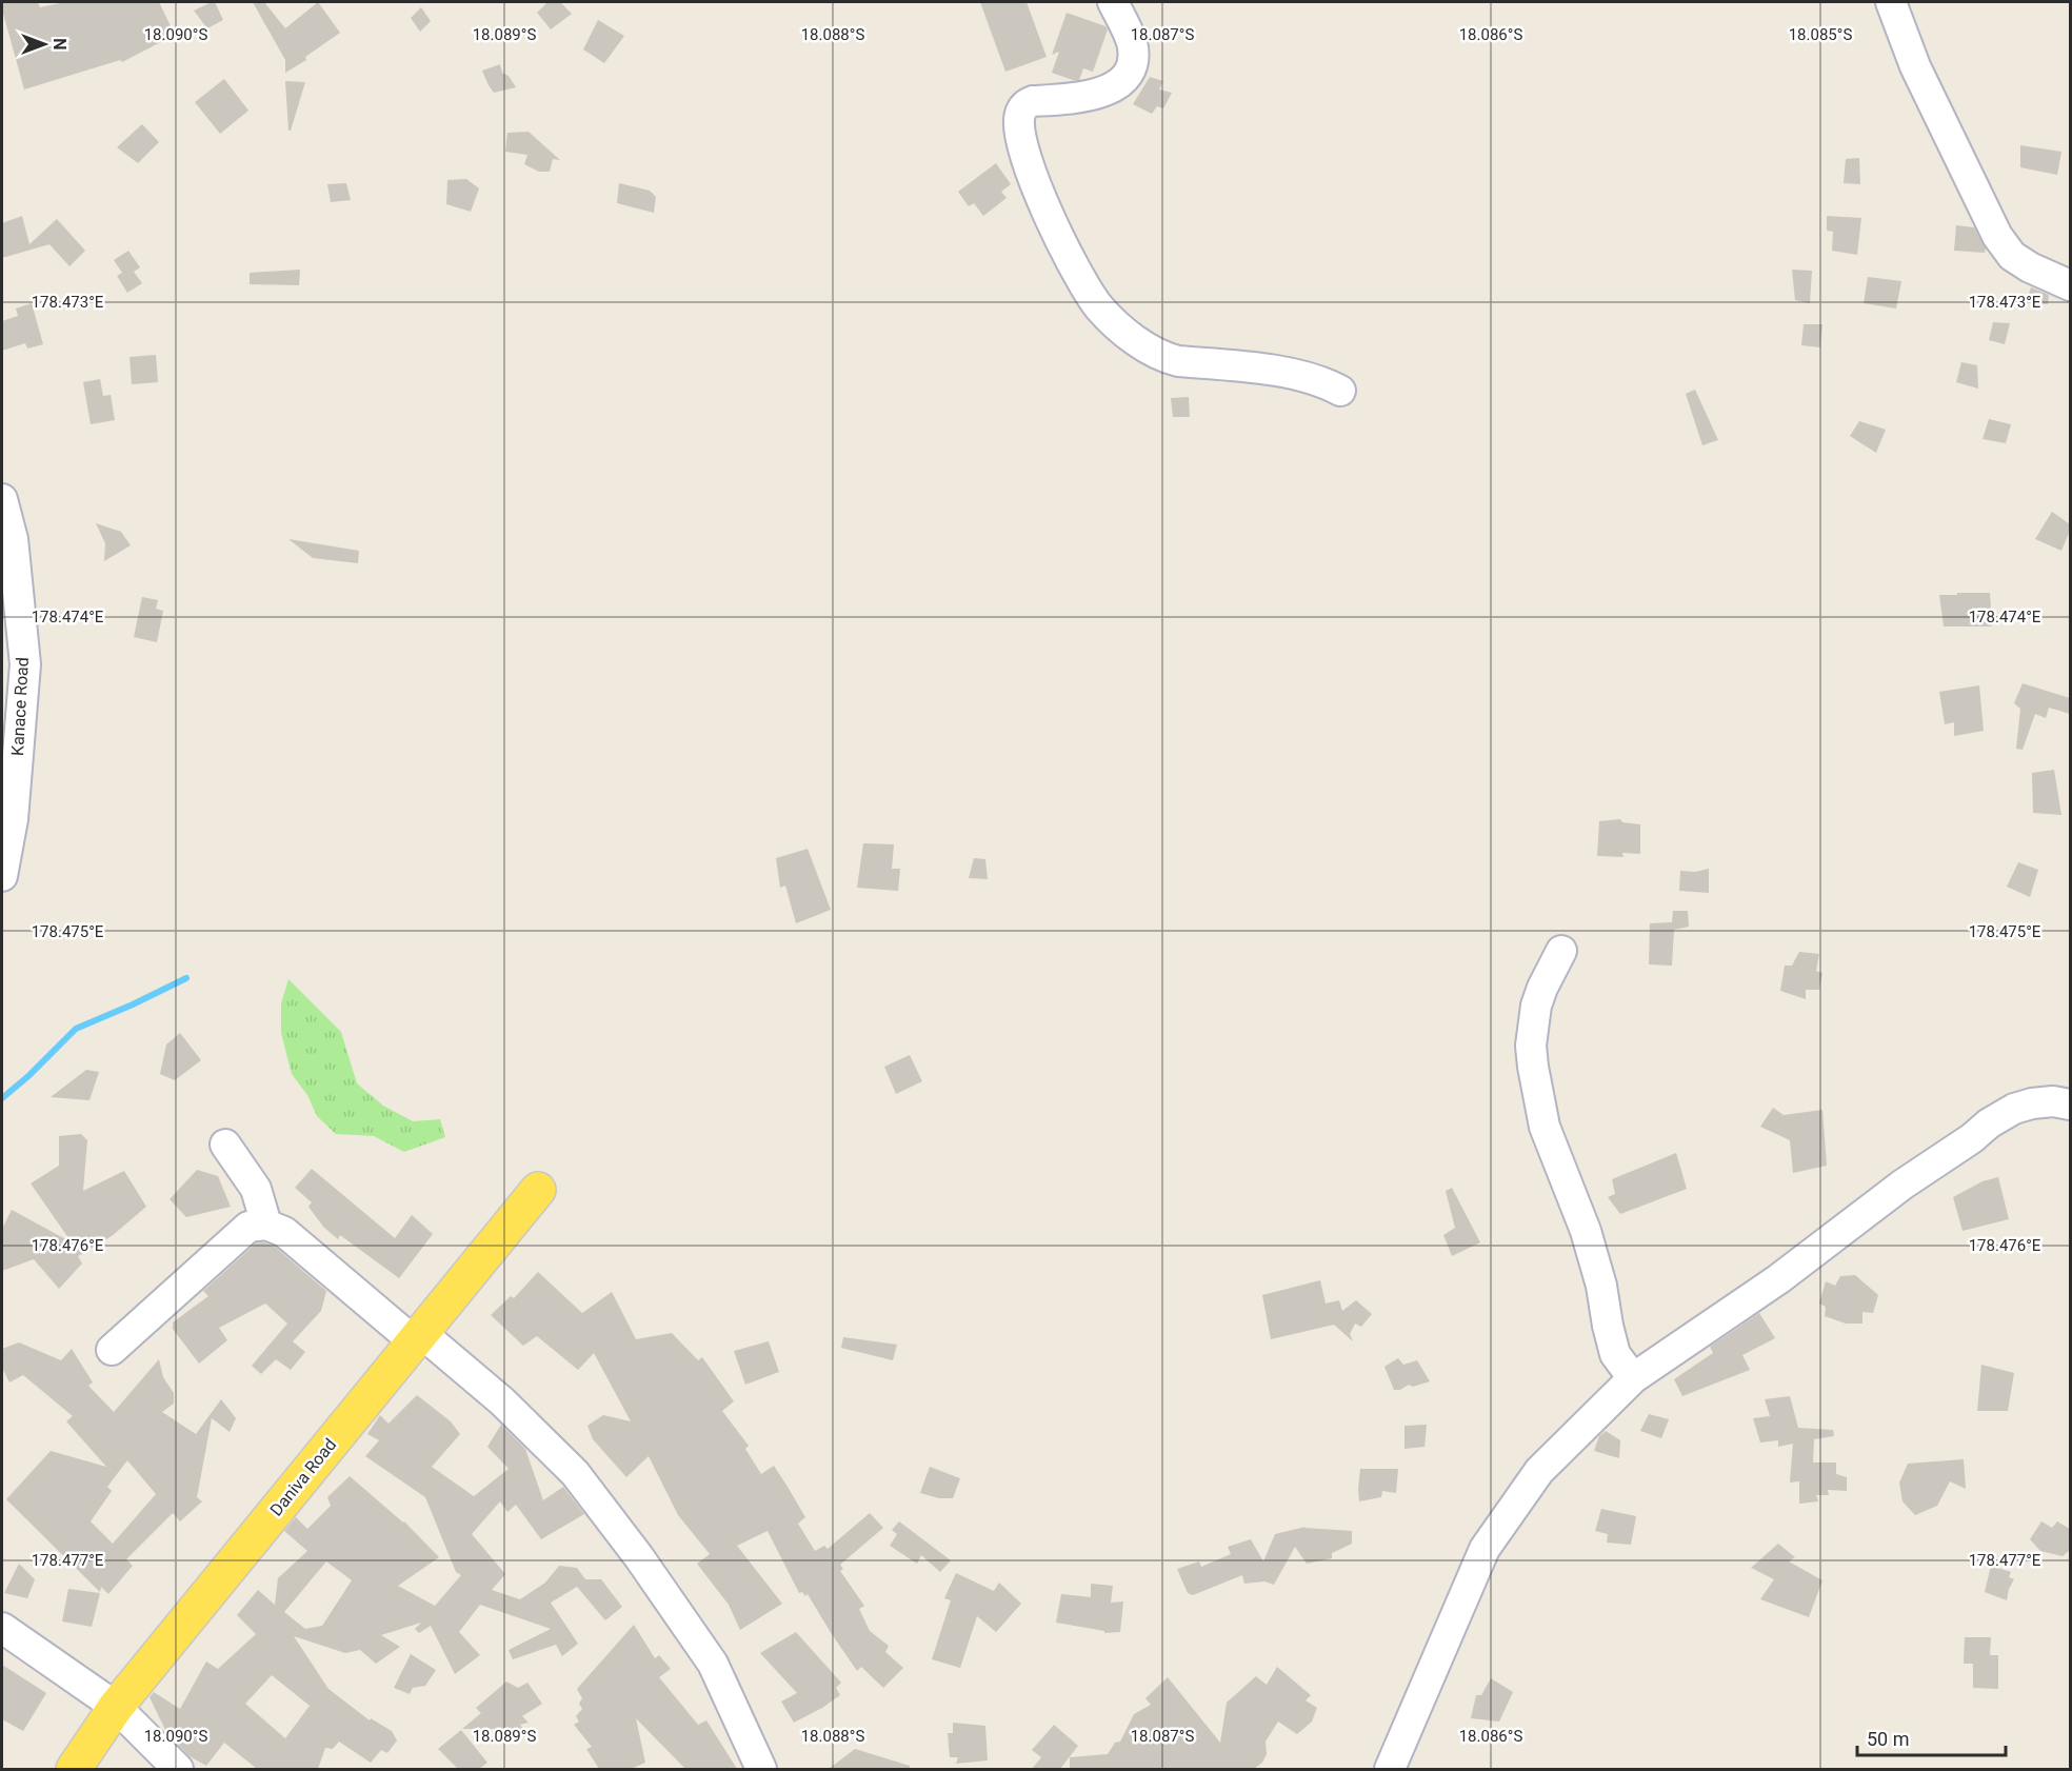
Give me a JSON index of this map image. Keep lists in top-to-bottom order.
{
  "streets": {
    "main road": ["Daniva Road"],
    "street": ["Kanace Road"]
  },
  "scale_bar": "50 m",
  "north": "right",
  "coordinates": [
    "18.090°S",
    "18.089°S",
    "18.088°S",
    "18.087°S",
    "18.086°S",
    "18.085°S",
    "178.473°E",
    "178.474°E",
    "178.475°E",
    "178.476°E",
    "178.477°E"
  ]
}
